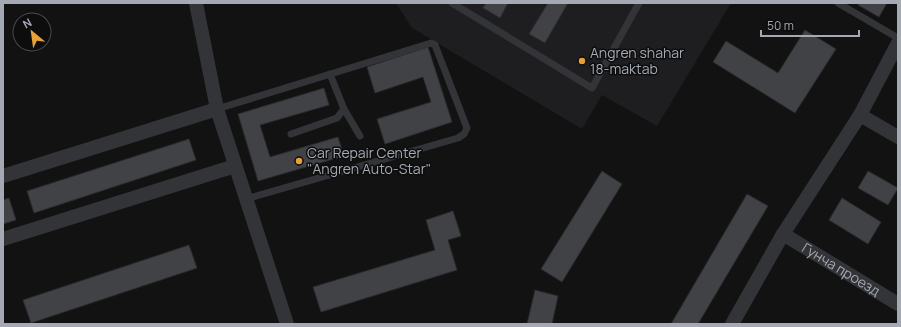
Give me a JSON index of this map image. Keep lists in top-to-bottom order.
{
  "streets": {
    "street": ["Гунча проезд"]
  },
  "places": ["Angren shahar 18-maktab", "Car Repair Center \"Angren Auto-Star\""],
  "scale_bar": "50 m",
  "north": "top left"
}
